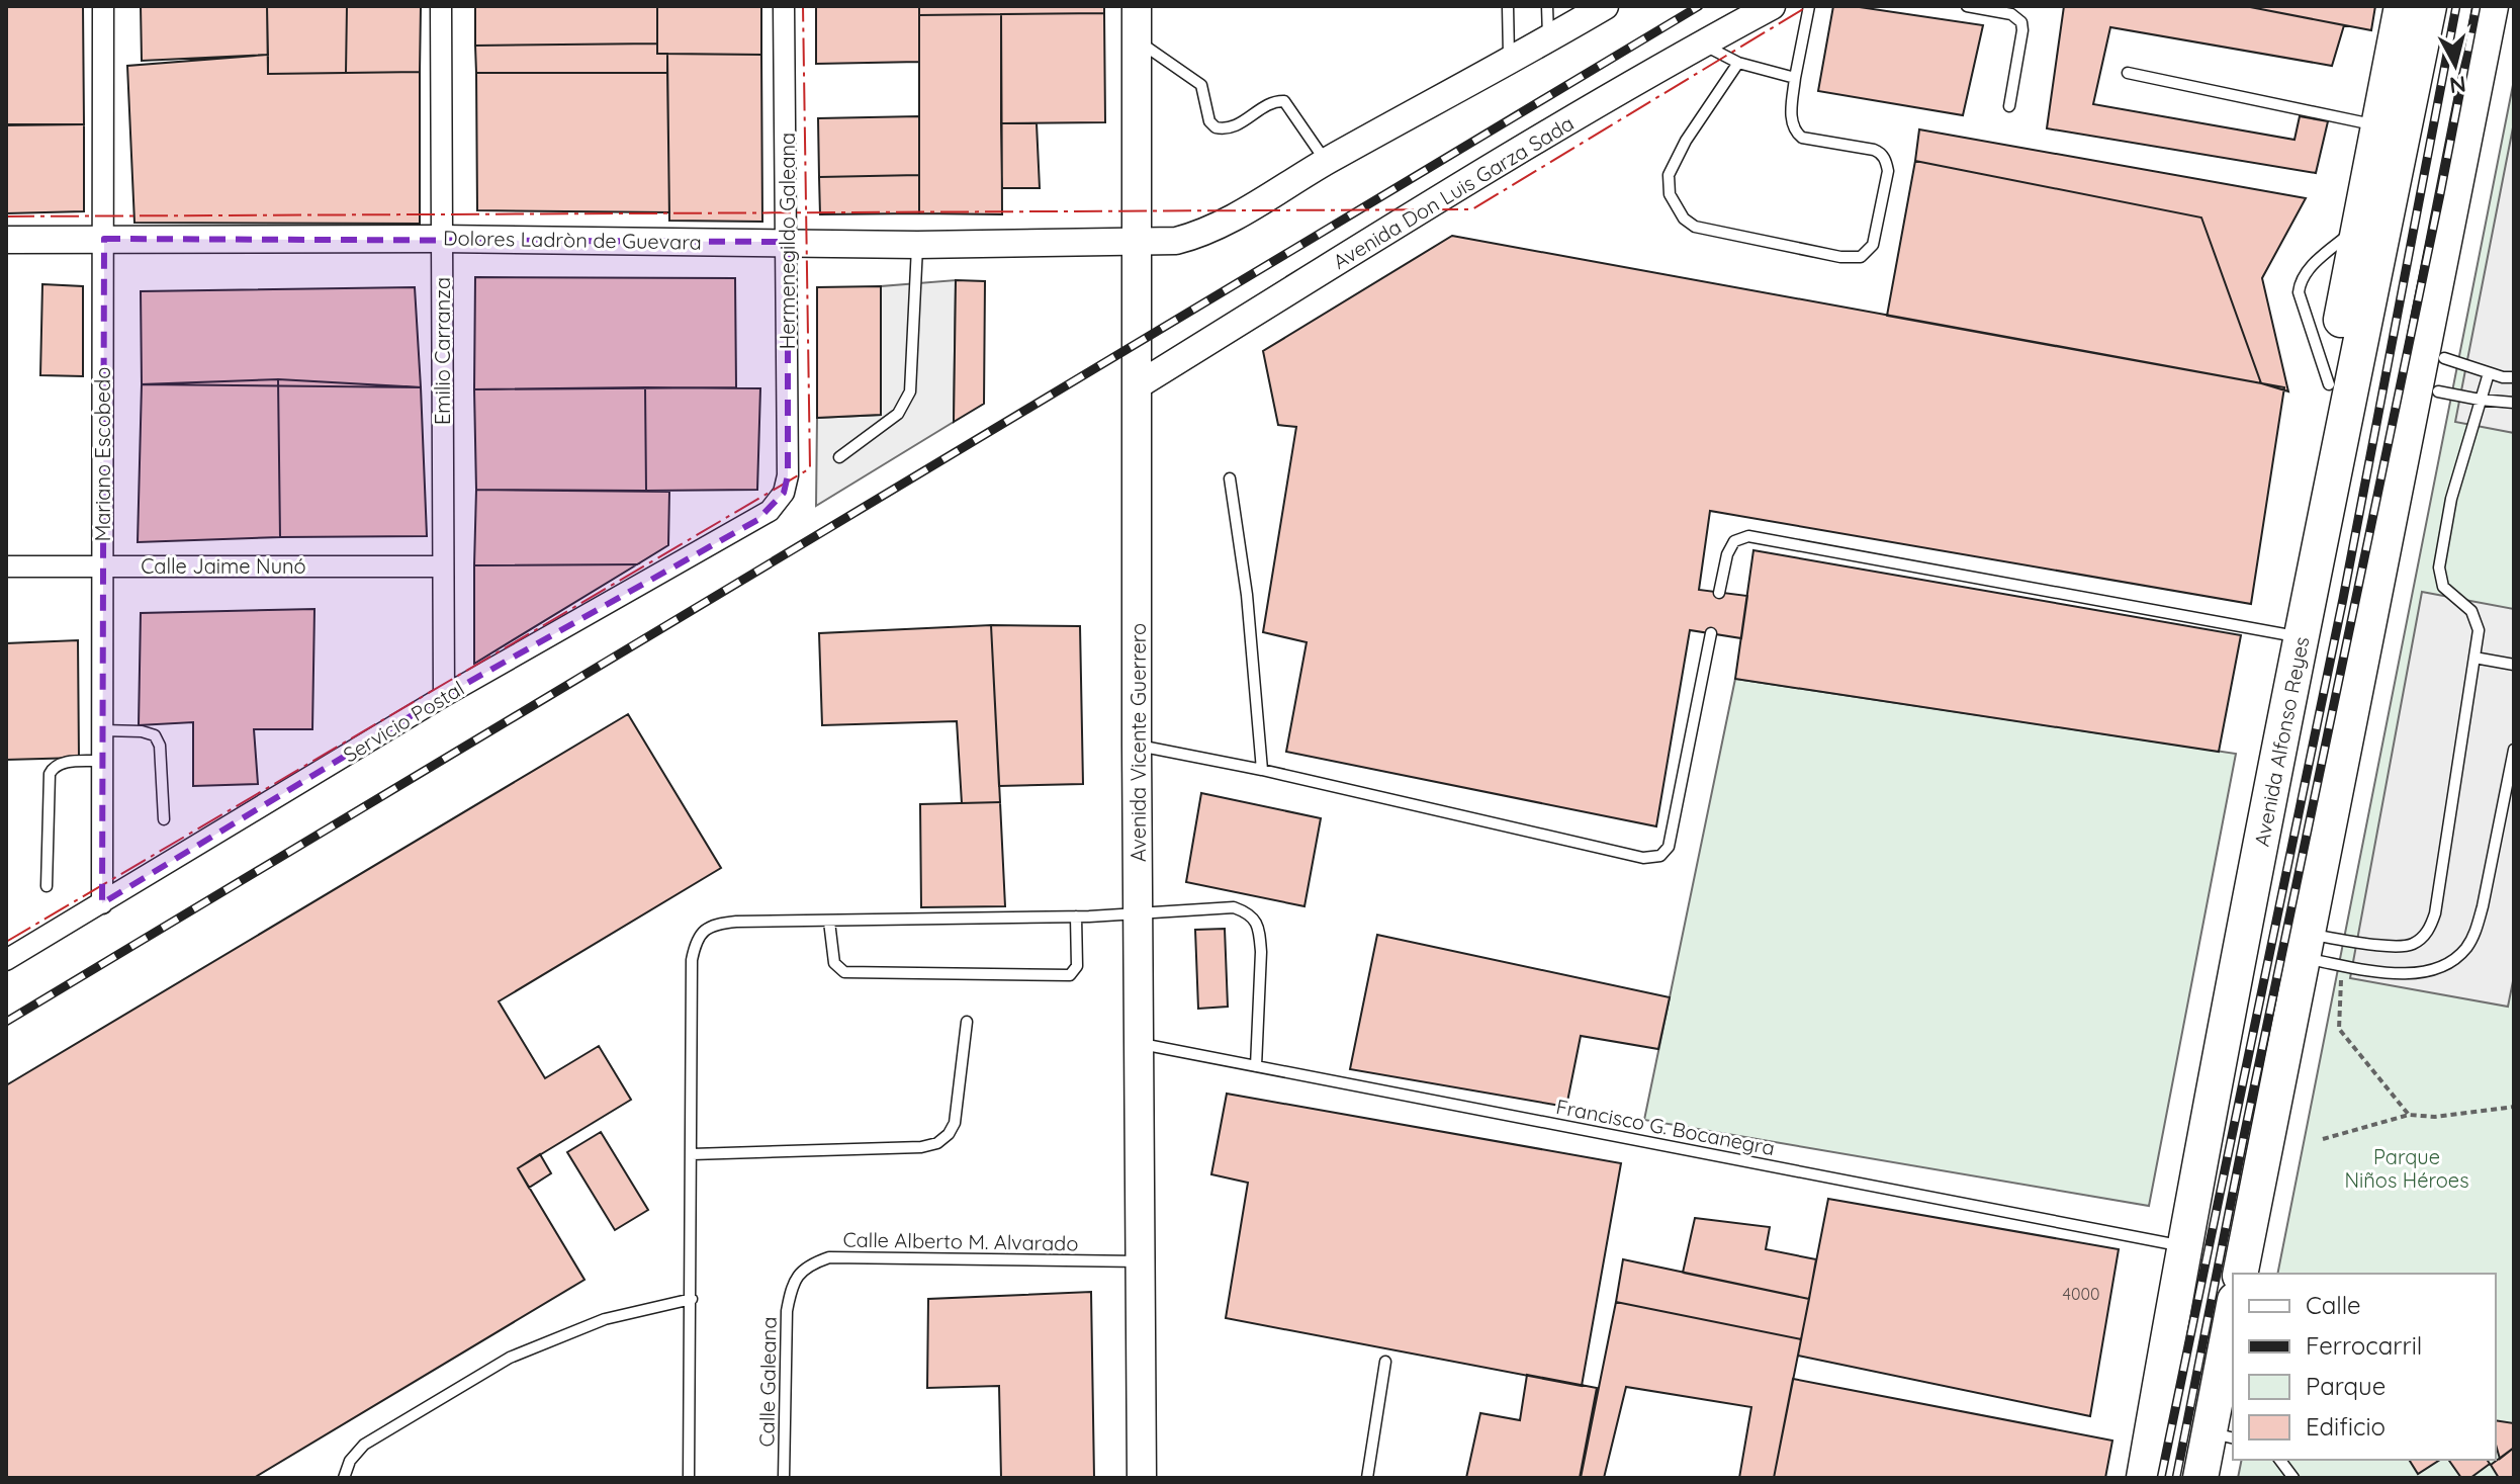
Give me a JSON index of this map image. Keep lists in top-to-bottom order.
{
  "streets": {
    "highway": ["Avenida Alfonso Reyes"],
    "main road": ["Avenida Vicente Guerrero"],
    "street": [
      "Avenida Don Luis Garza Sada",
      "Dolores Ladròn de Guevara",
      "Hermenegildo Galeana",
      "Emilio Carranza",
      "Mariano Escobedo",
      "Calle Jaime Nunó",
      "Servicio Postal"
    ],
    "lane": ["Francisco G. Bocanegra", "Calle Alberto M. Alvarado", "Calle Galeana"]
  },
  "crossings": [
    ["Avenida Don Luis Garza Sada", "Avenida Vicente Guerrero"],
    ["Dolores Ladròn de Guevara", "Hermenegildo Galeana"],
    ["Dolores Ladròn de Guevara", "Emilio Carranza"],
    ["Dolores Ladròn de Guevara", "Mariano Escobedo"],
    ["Dolores Ladròn de Guevara", "Avenida Vicente Guerrero"],
    ["Hermenegildo Galeana", "Servicio Postal"],
    ["Emilio Carranza", "Calle Jaime Nunó"],
    ["Emilio Carranza", "Servicio Postal"],
    ["Mariano Escobedo", "Calle Jaime Nunó"],
    ["Mariano Escobedo", "Servicio Postal"],
    ["Avenida Alfonso Reyes", "Francisco G. Bocanegra"],
    ["Avenida Vicente Guerrero", "Francisco G. Bocanegra"],
    ["Avenida Vicente Guerrero", "Calle Alberto M. Alvarado"],
    ["Calle Alberto M. Alvarado", "Calle Galeana"]
  ],
  "parks": ["Parque Niños Héroes"],
  "house_numbers": ["4000"],
  "legend": [
    "Calle",
    "Ferrocarril",
    "Parque",
    "Edificio"
  ],
  "north": "bottom"
}
